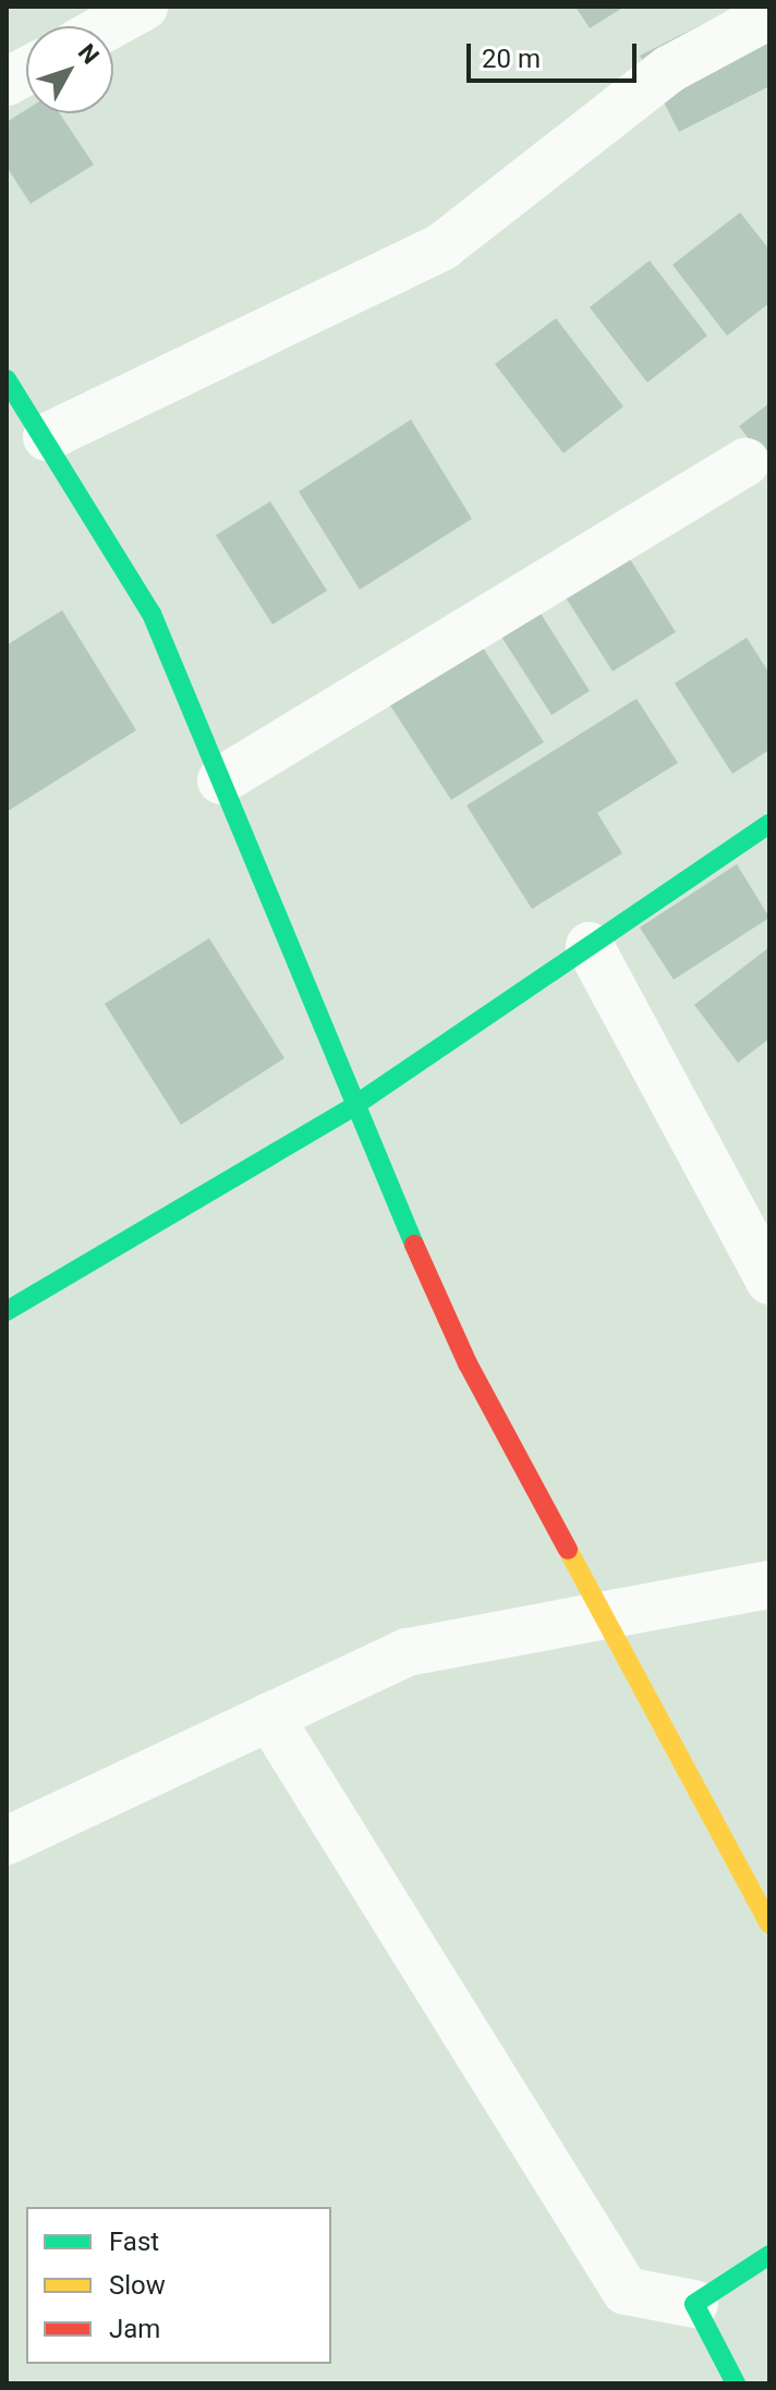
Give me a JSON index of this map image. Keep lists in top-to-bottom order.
{
  "legend": ["Fast", "Slow", "Jam"],
  "scale_bar": "20 m",
  "north": "top right"
}
